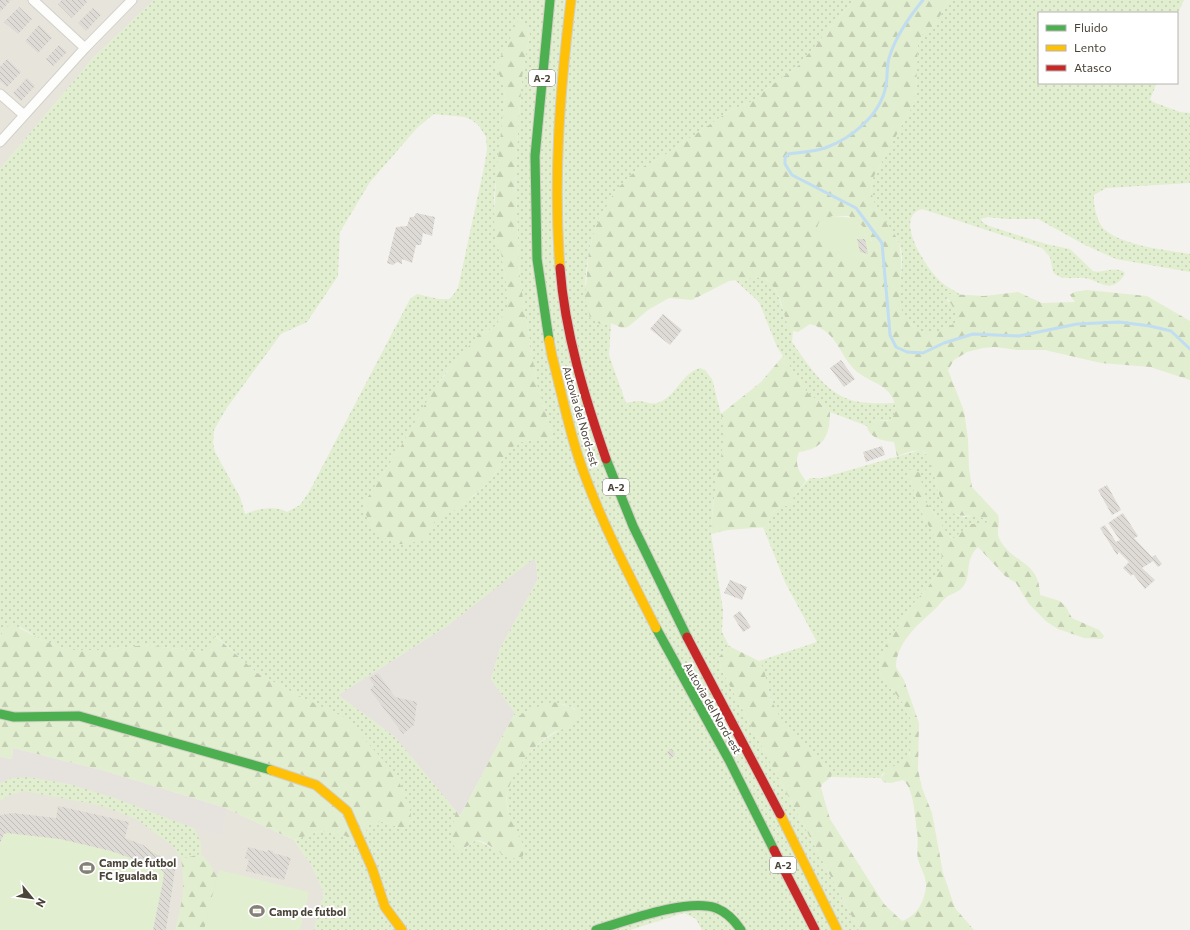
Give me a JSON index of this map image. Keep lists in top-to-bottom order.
{
  "streets": {
    "main road": ["A-2", "Autovia del Nord-est"]
  },
  "places": {
    "sports": ["Camp de futbol FC Igualada", "Camp de futbol"]
  },
  "legend": ["Fluido", "Lento", "Atasco"],
  "north": "bottom right"
}
